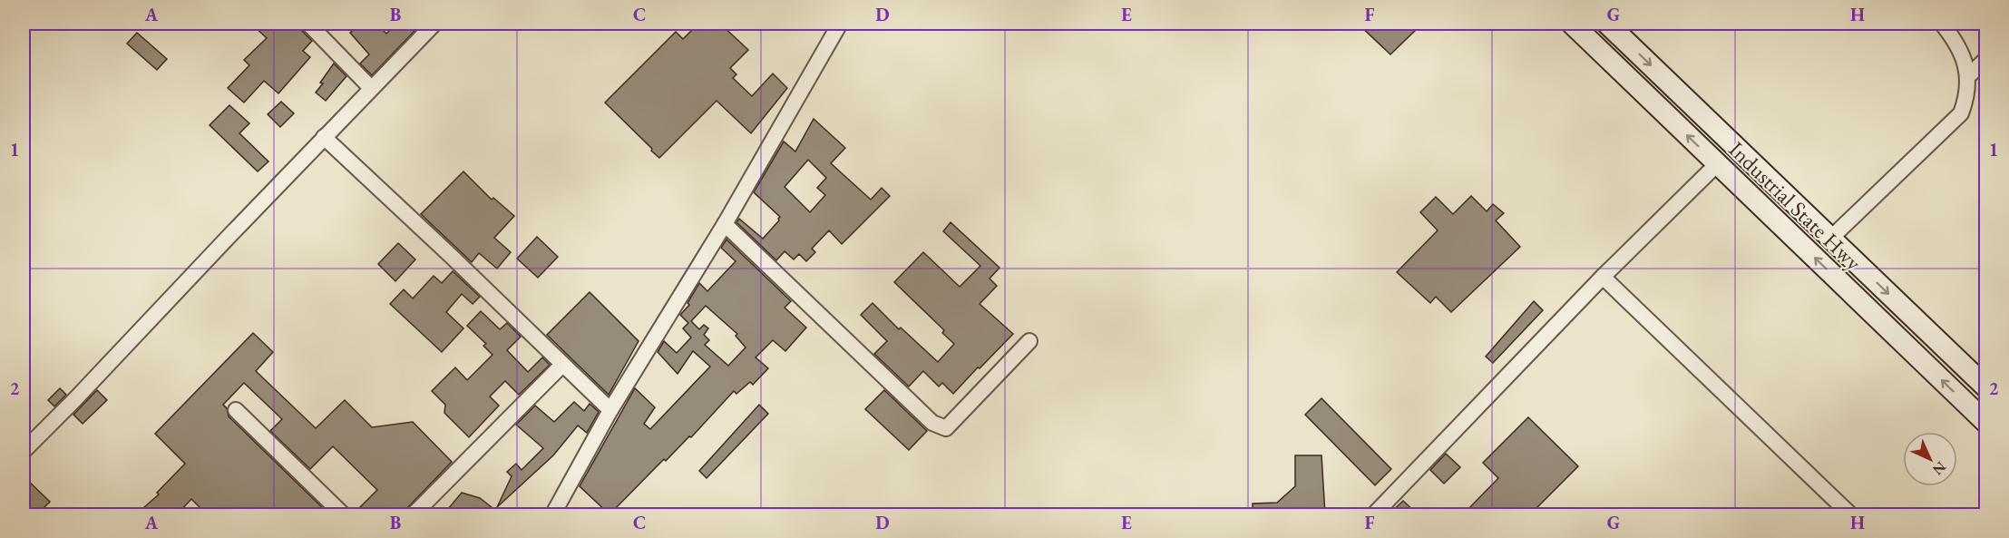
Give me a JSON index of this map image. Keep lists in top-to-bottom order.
{
  "streets": {
    "main road": ["Industrial State Hwy"]
  },
  "north": "bottom right",
  "grid": {
    "columns": [
      "A",
      "B",
      "C",
      "D",
      "E",
      "F",
      "G",
      "H"
    ],
    "rows": ["1", "2"]
  }
}
